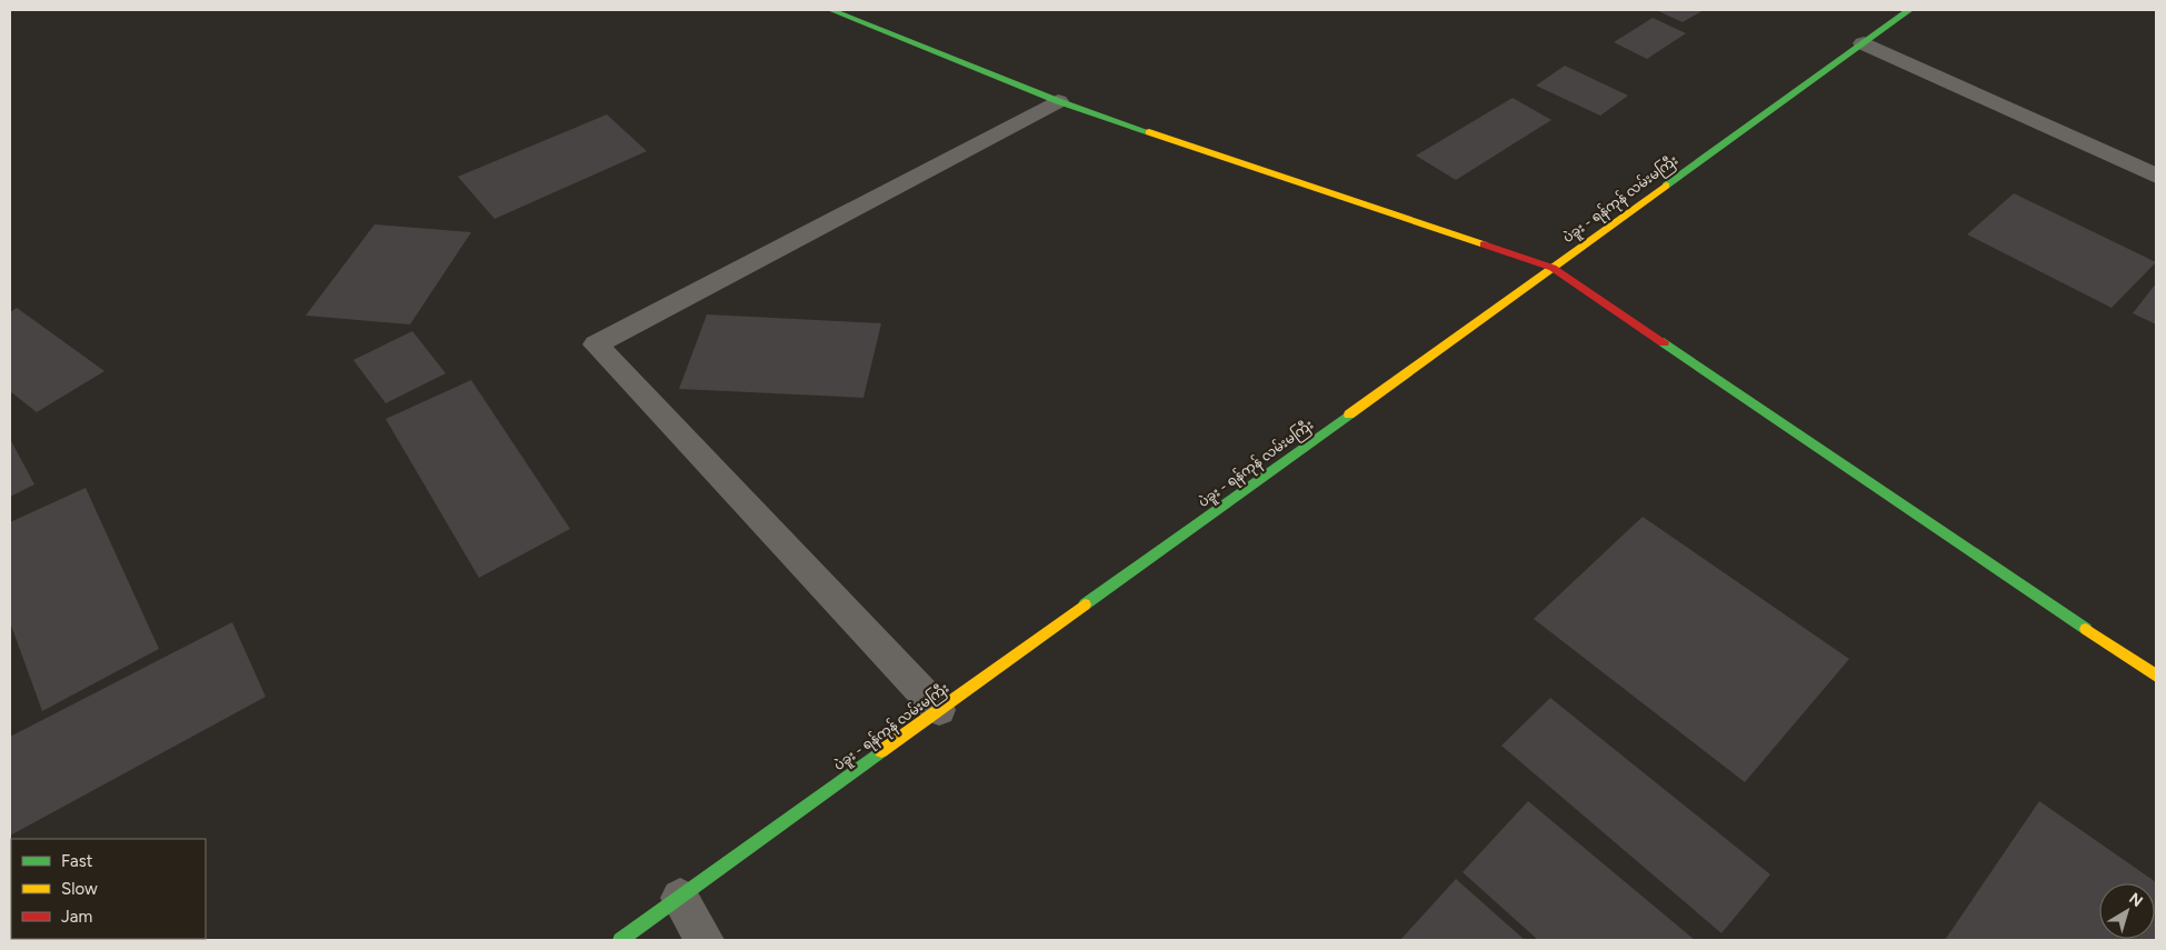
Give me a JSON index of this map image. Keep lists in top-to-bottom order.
{
  "streets": {
    "main road": ["ပဲခူး - ရန်ကုန် လမ်းမကြီး"]
  },
  "legend": ["Fast", "Slow", "Jam"],
  "north": "top right"
}
